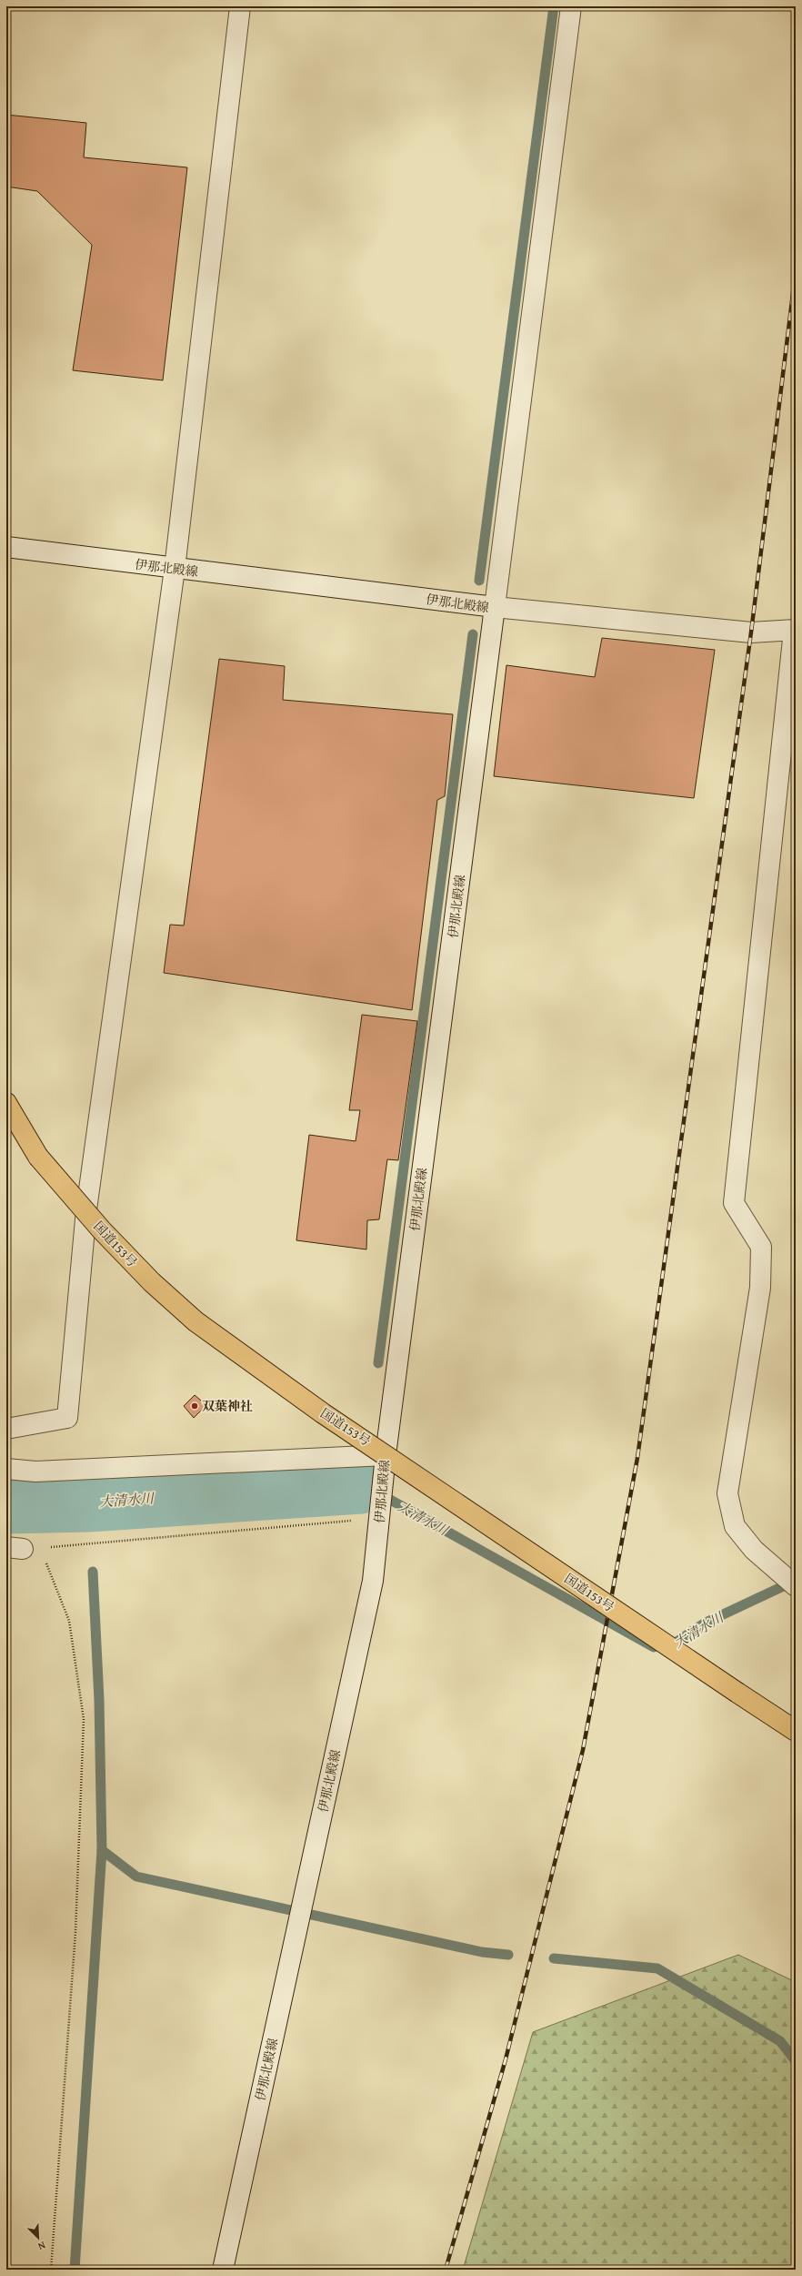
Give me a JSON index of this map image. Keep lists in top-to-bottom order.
{
  "streets": {
    "highway": ["国道153号"],
    "street": ["伊那北殿線"]
  },
  "water": ["大清水川"],
  "places": ["双葉神社"],
  "north": "bottom right"
}
